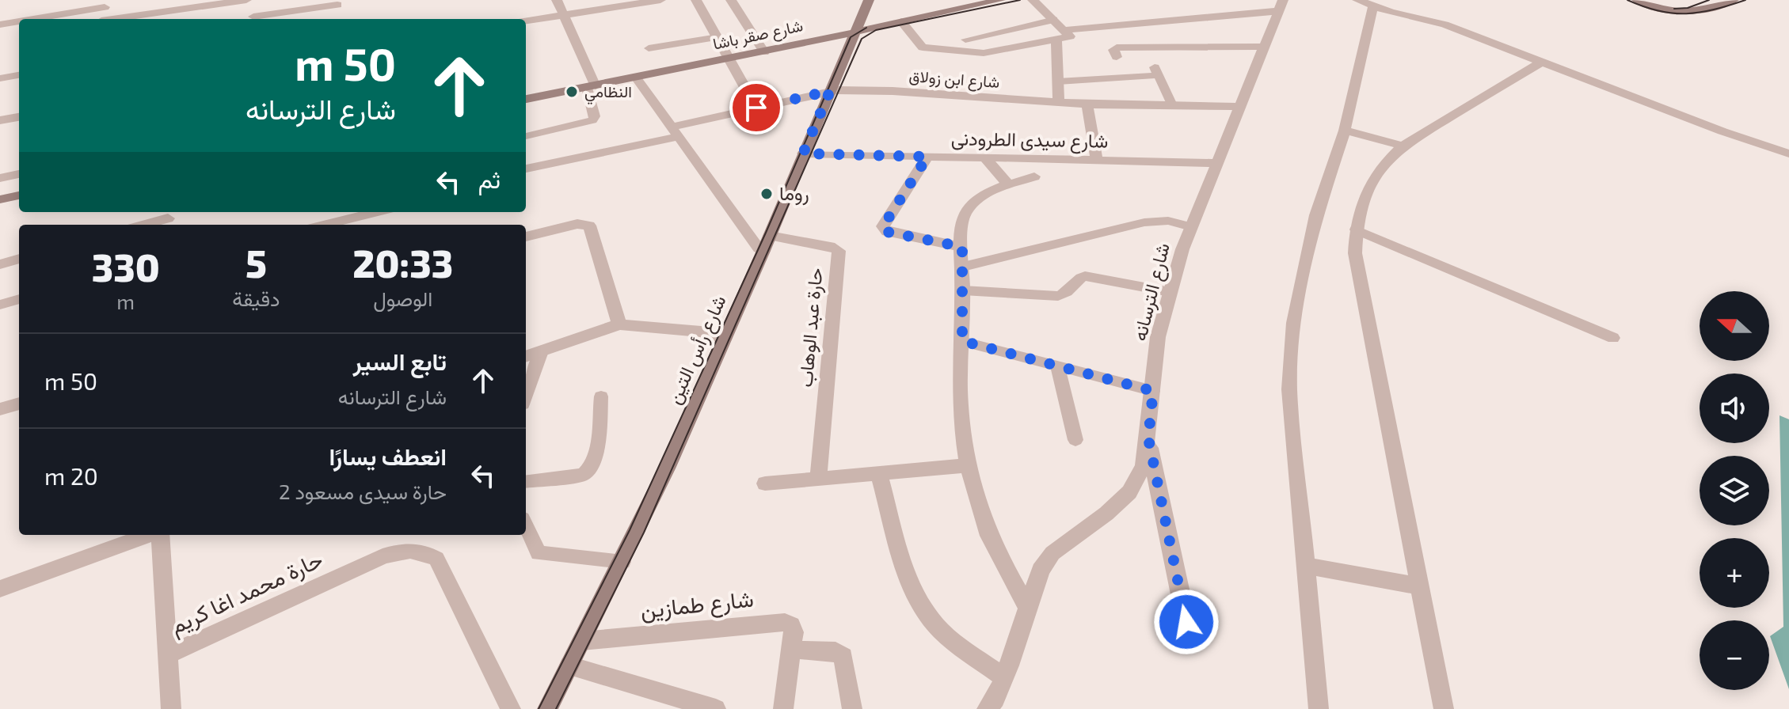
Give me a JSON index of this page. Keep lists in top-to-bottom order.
{
  "streets": {
    "street": [
      "شارع صقر باشا",
      "شارع ابن زولاق",
      "شارع سيدى الطرودنى",
      "شارع الترسانه",
      "حارة عبد الوهاب",
      "شارع رأس التين",
      "حارة محمد اغا كريم",
      "شارع طمازين"
    ]
  },
  "crossings": [
    ["شارع صقر باشا", "شارع رأس التين"],
    ["شارع ابن زولاق", "شارع الترسانه"],
    ["شارع ابن زولاق", "شارع رأس التين"],
    ["شارع سيدى الطرودنى", "شارع الترسانه"],
    ["شارع سيدى الطرودنى", "شارع رأس التين"],
    ["حارة عبد الوهاب", "شارع رأس التين"],
    ["شارع رأس التين", "شارع طمازين"]
  ],
  "places": ["النظامي", "روما"],
  "north": "left",
  "page": {
    "turn": ["50 m", "شارع الترسانه"],
    "then": "ثم",
    "eta": [
      "20:33",
      "الوصول",
      "5",
      "دقيقة",
      "330",
      "m"
    ],
    "map_buttons": ["+", "−"],
    "list": [
      {
        "name": "تابع السير",
        "note": "شارع الترسانه",
        "value": "50 m"
      },
      {
        "name": "انعطف يسارًا",
        "note": "حارة سيدى مسعود 2",
        "value": "20 m"
      }
    ]
  }
}
